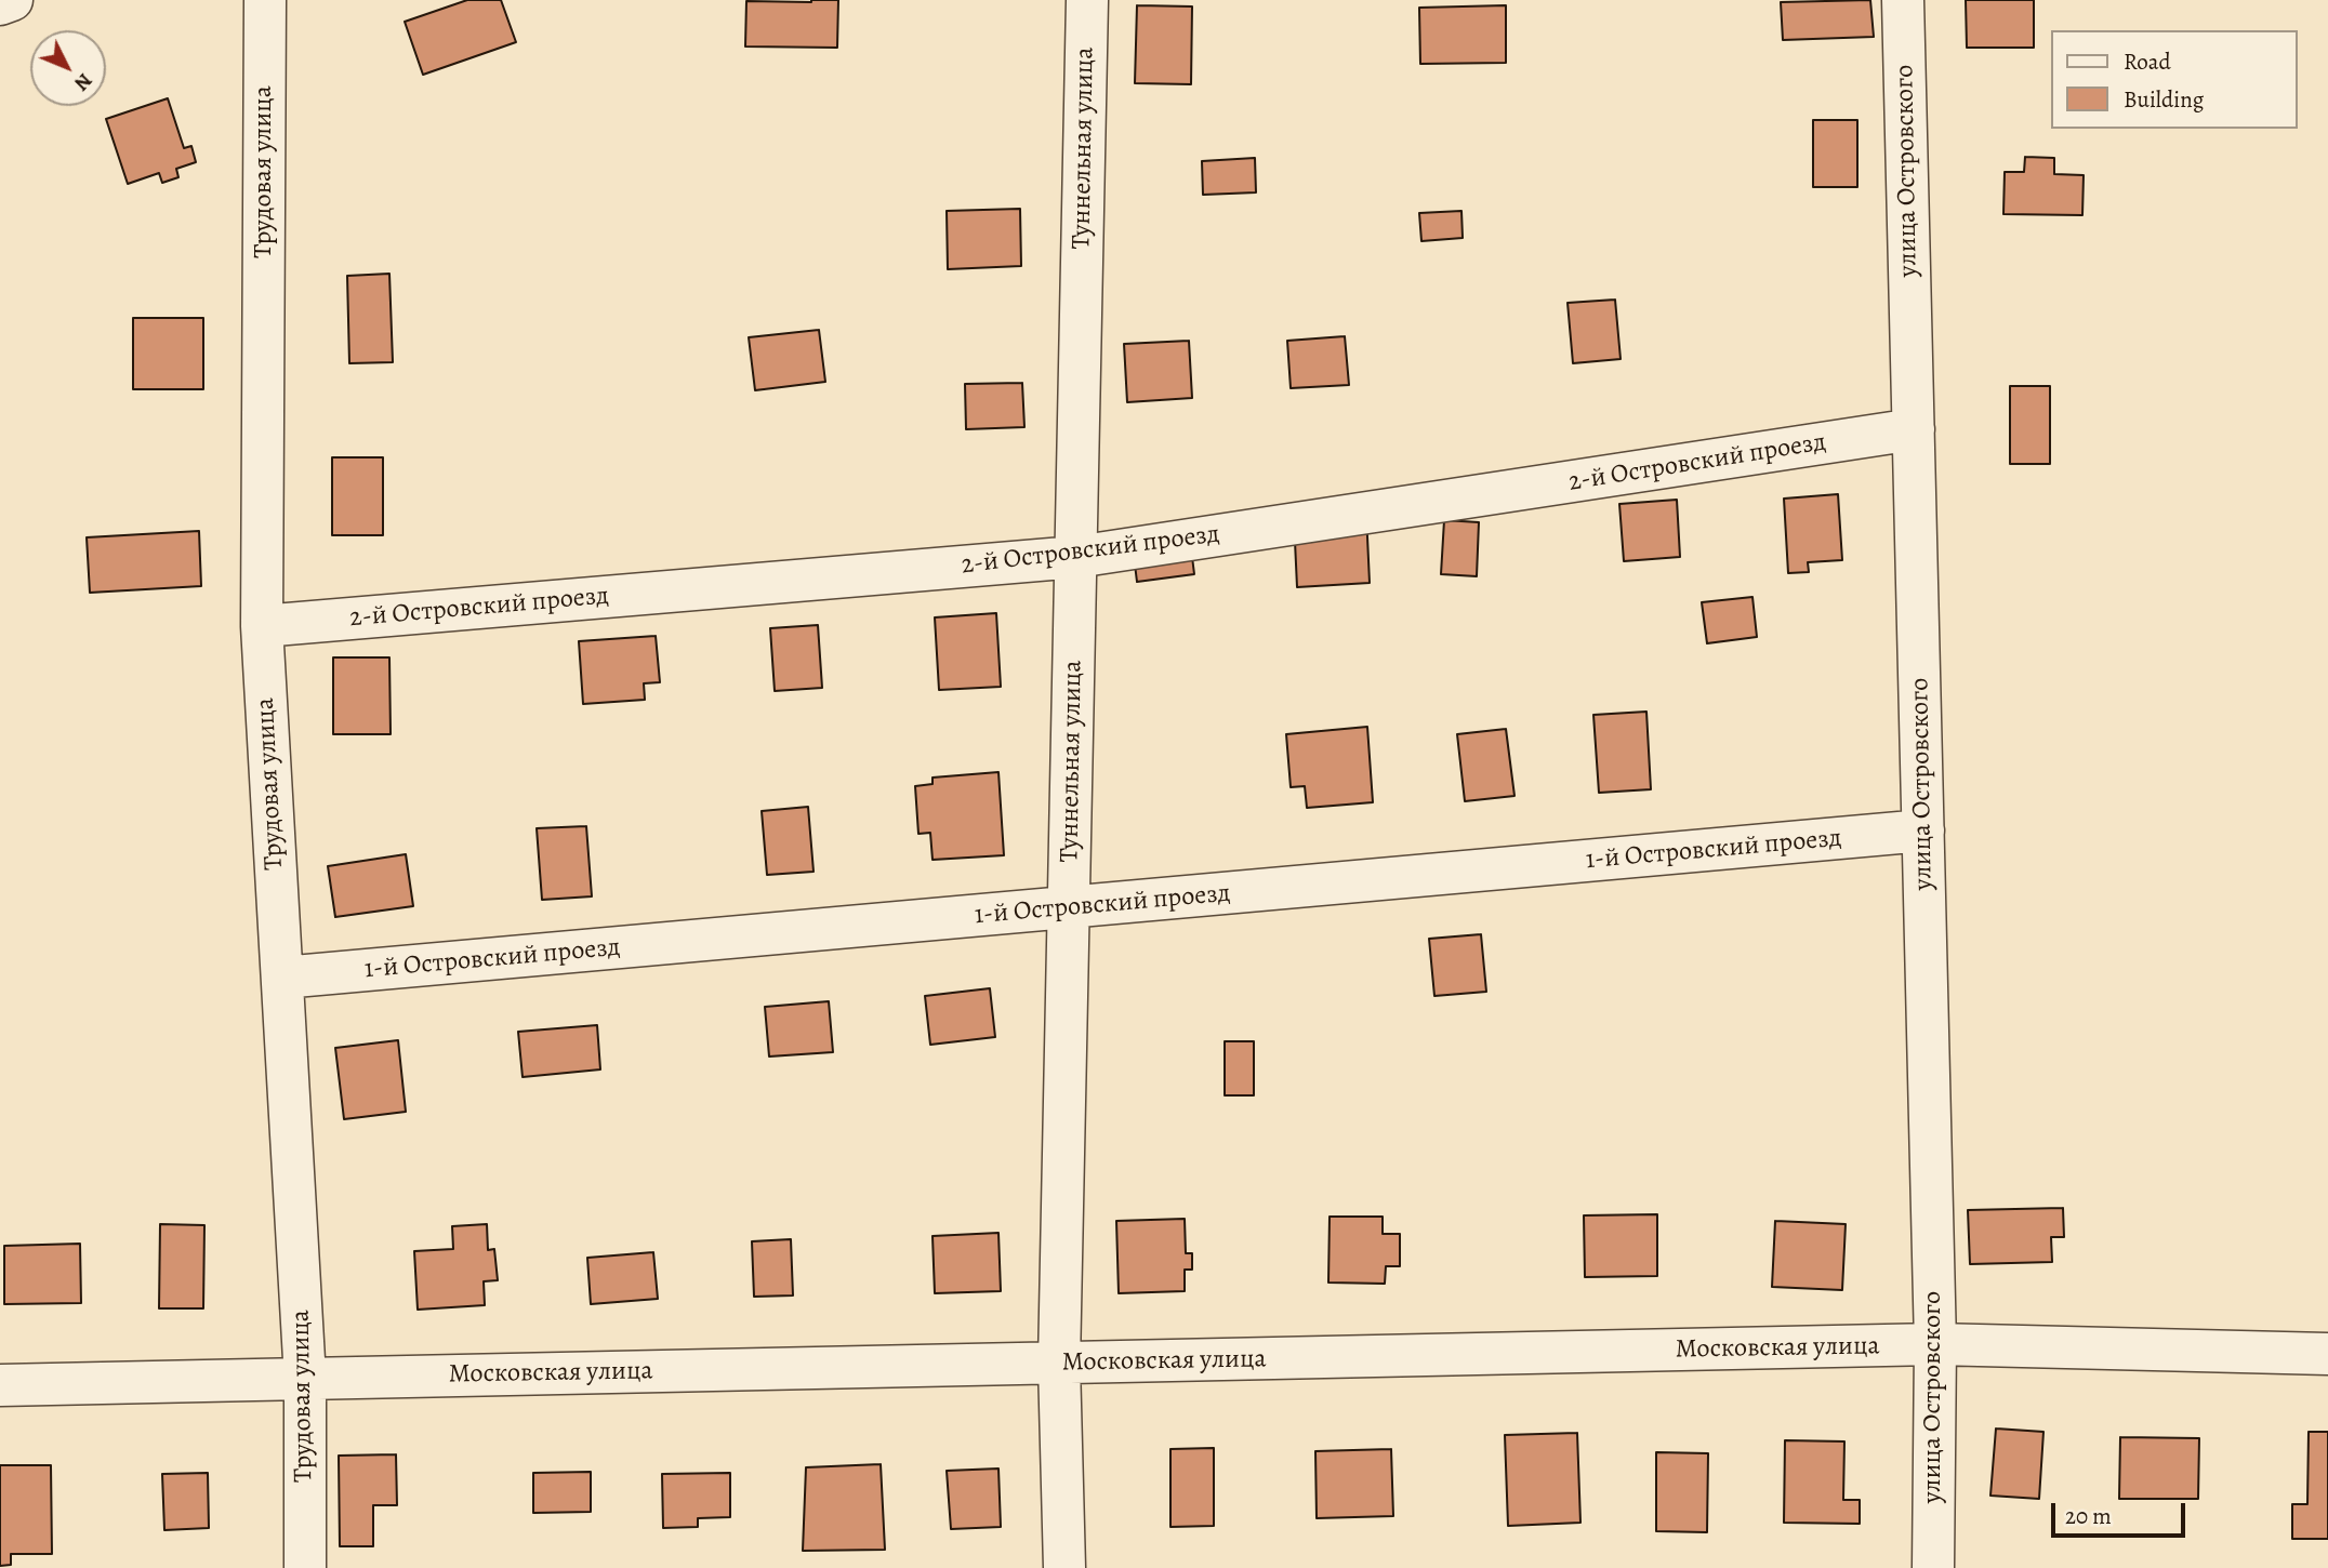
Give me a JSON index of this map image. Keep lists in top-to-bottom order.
{
  "streets": {
    "street": [
      "Туннельная улица",
      "улица Островского",
      "Трудовая улица",
      "2-й Островский проезд",
      "1-й Островский проезд",
      "Московская улица"
    ]
  },
  "crossings": [
    ["Туннельная улица", "2-й Островский проезд"],
    ["Туннельная улица", "1-й Островский проезд"],
    ["Туннельная улица", "Московская улица"],
    ["улица Островского", "2-й Островский проезд"],
    ["улица Островского", "1-й Островский проезд"],
    ["улица Островского", "Московская улица"],
    ["Трудовая улица", "2-й Островский проезд"],
    ["Трудовая улица", "1-й Островский проезд"],
    ["Трудовая улица", "Московская улица"]
  ],
  "legend": ["Road", "Building"],
  "scale_bar": "20 m",
  "north": "bottom right"
}
